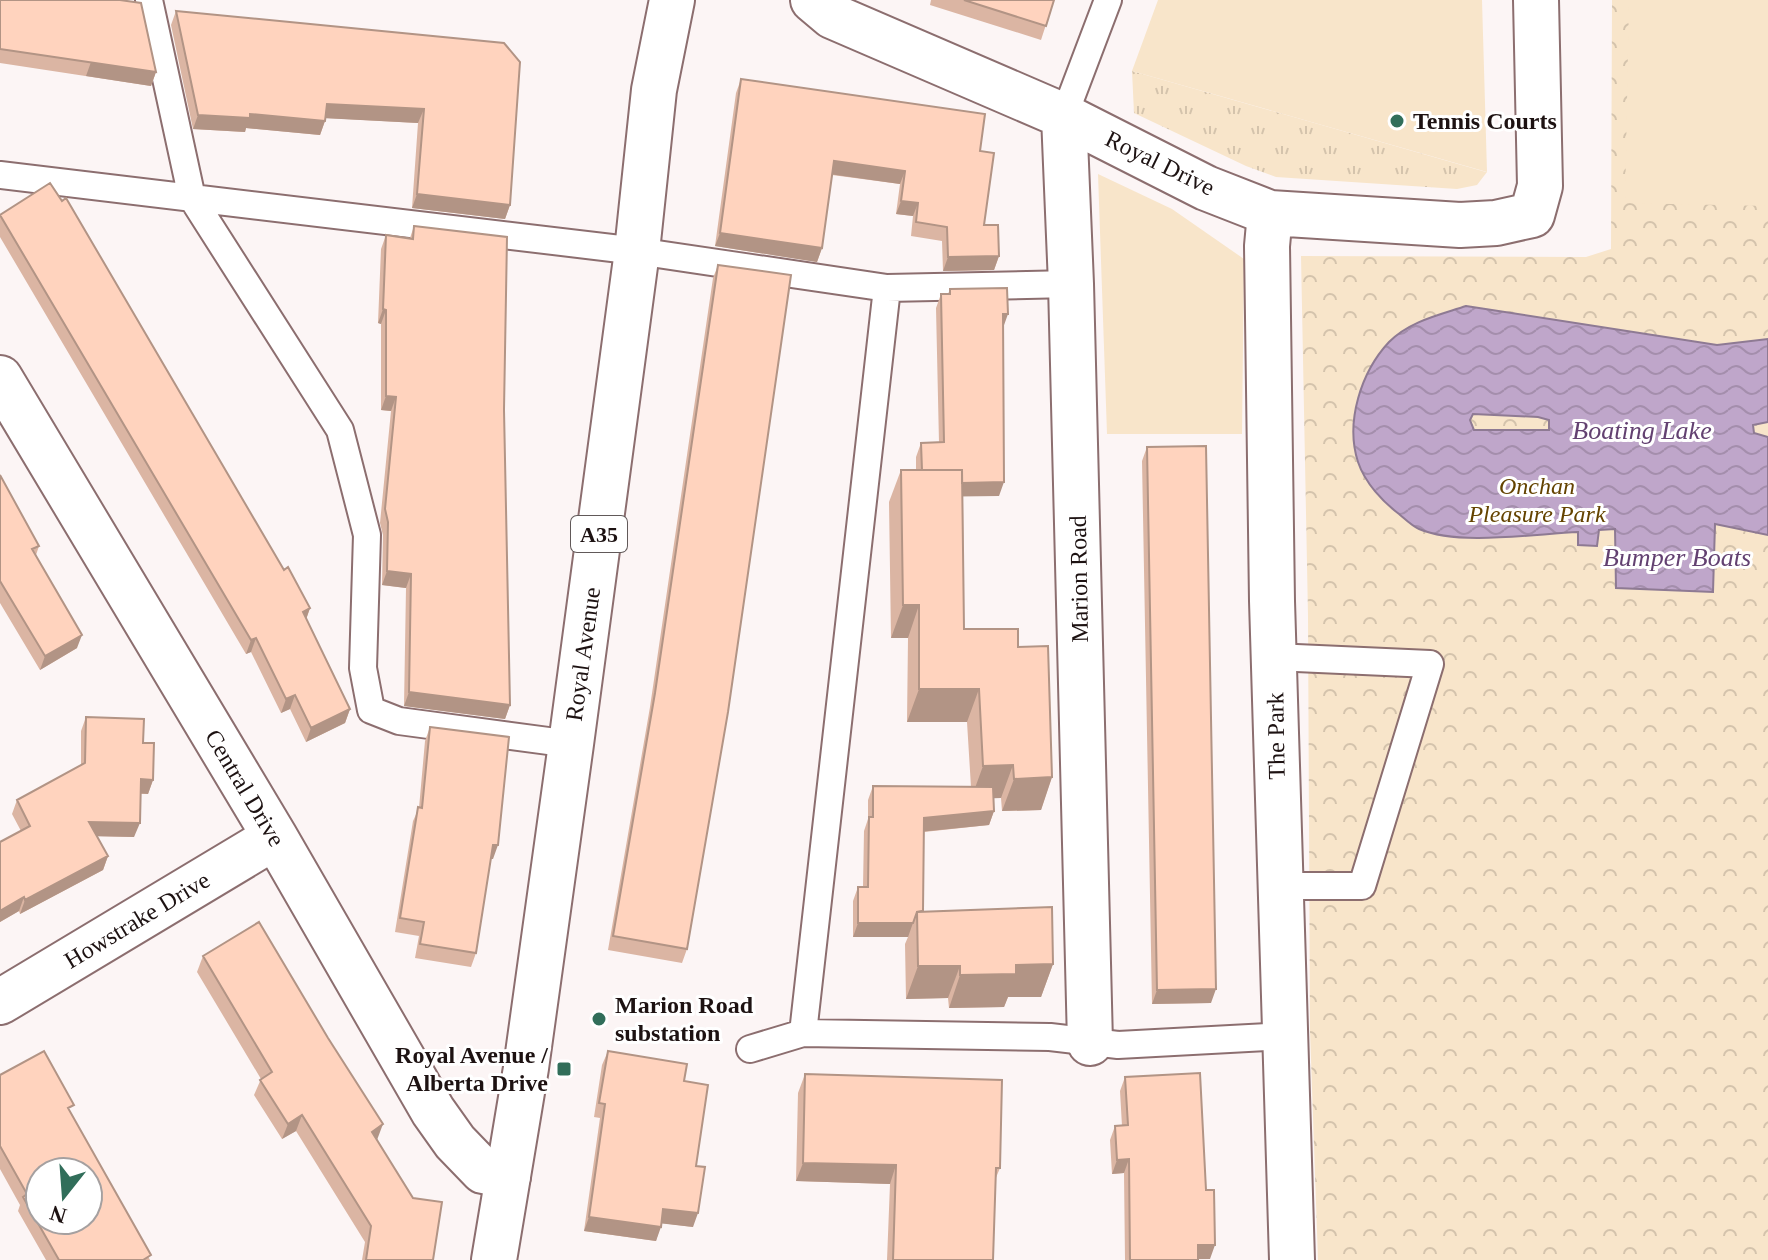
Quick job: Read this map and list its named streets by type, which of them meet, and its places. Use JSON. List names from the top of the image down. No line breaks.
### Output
{"streets":{"street":["Royal Drive","A35","Marion Road","Royal Avenue","The Park","Central Drive","Howstrake Drive"]},"crossings":[["Royal Drive","Marion Road"],["Royal Drive","The Park"],["Royal Avenue","Central Drive"],["Central Drive","Howstrake Drive"]],"water":["Boating Lake","Bumper Boats"],"parks":["Onchan Pleasure Park"],"places":{"other":["Tennis Courts","Marion Road substation"],"transit":["Royal Avenue / Alberta Drive"]},"north":"bottom"}
